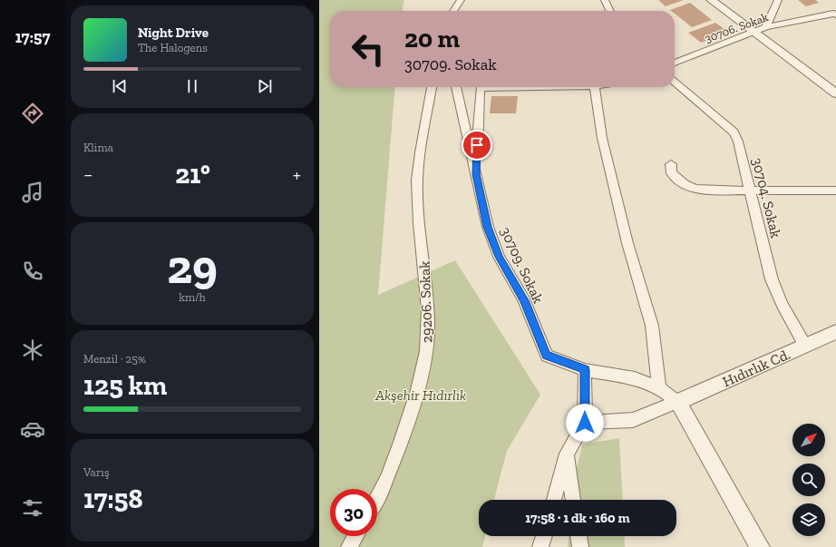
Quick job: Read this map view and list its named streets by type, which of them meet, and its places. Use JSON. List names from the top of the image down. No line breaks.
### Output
{"streets":{"street":["30706. Sokak","30704. Sokak","30709. Sokak","29206. Sokak","Hıdırlık Cd."]},"crossings":[["30704. Sokak","Hıdırlık Cd."],["30709. Sokak","Hıdırlık Cd."]],"parks":["Akşehir Hıdırlık"],"north":"top right","page":{"tabs":"17:57","turn":["20 m","30709. Sokak"],"song":["Night Drive","The Halogens"],"tile":["Klima",["29","km/h"],["Menzil · 25%","125 km"],["Varış","17:58"]],"heat":["−","21°","+"],"limit":"30","trip":"17:58 · 1 dk · 160 m"}}
